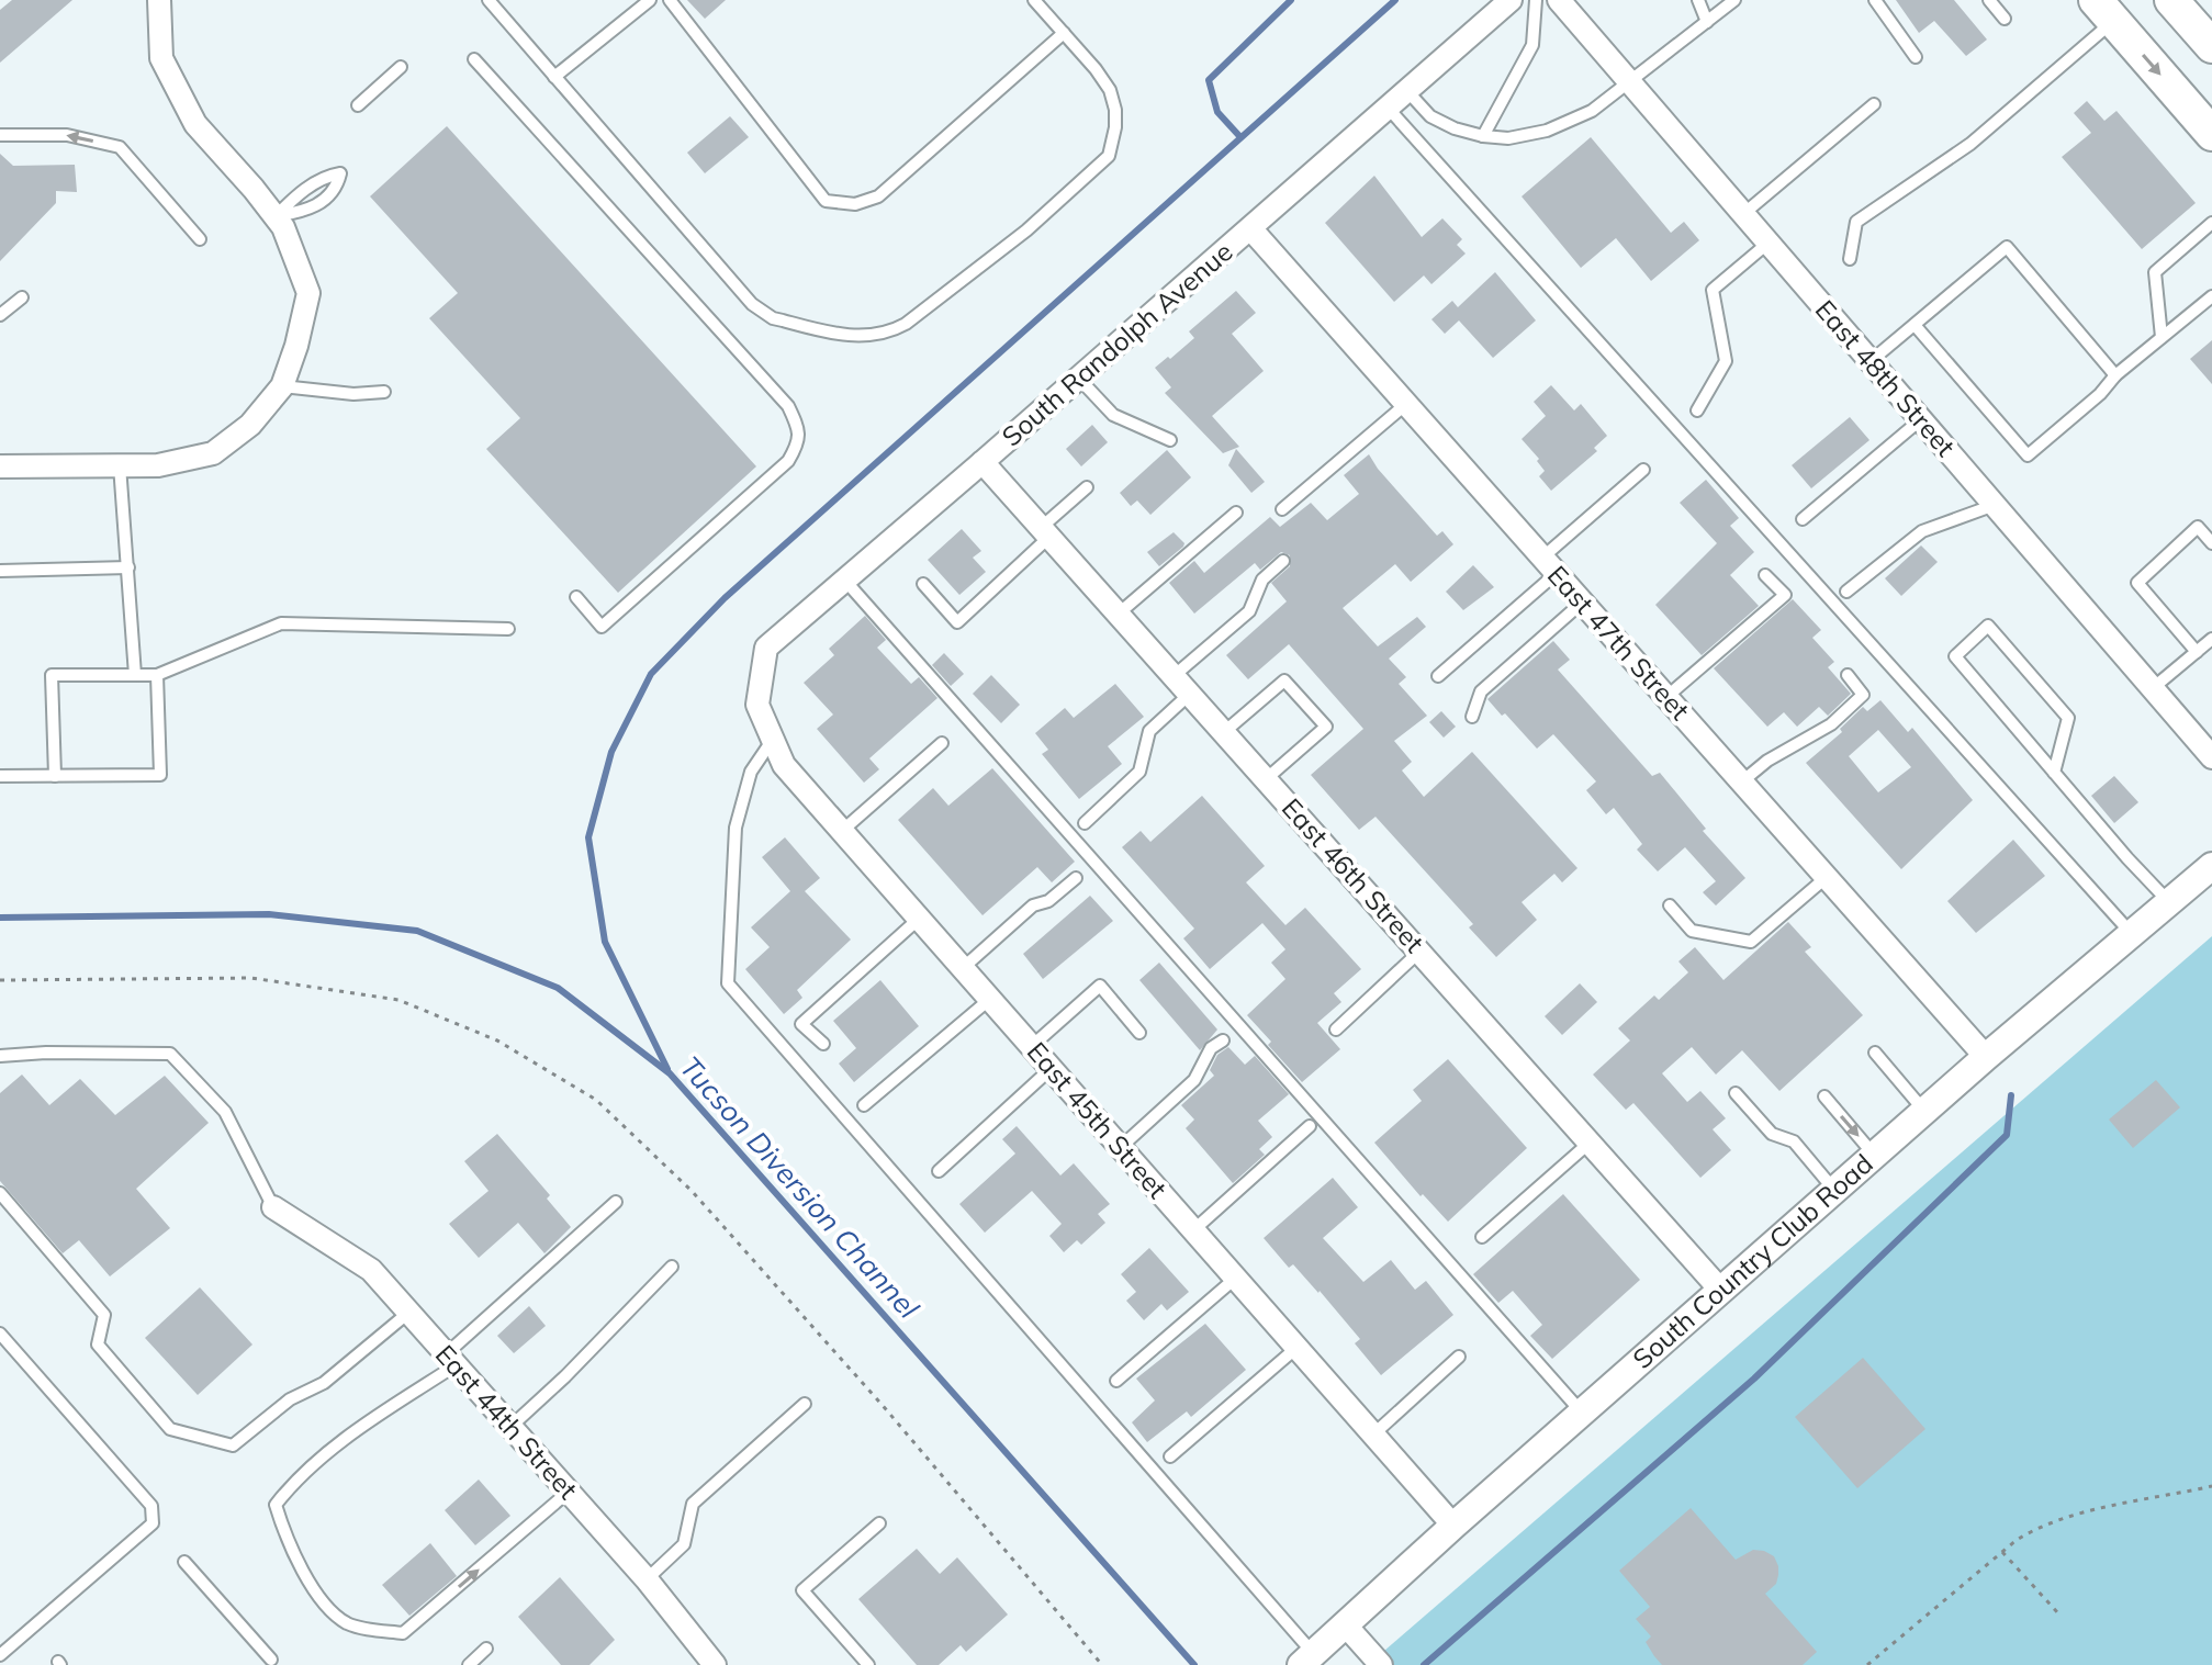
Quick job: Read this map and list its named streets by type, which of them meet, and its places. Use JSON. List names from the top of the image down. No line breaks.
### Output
{"streets":{"street":["South Randolph Avenue","East 48th Street","East 47th Street","East 46th Street","East 45th Street","South Country Club Road","East 44th Street"]},"crossings":[["South Randolph Avenue","East 47th Street"],["South Randolph Avenue","East 46th Street"],["South Randolph Avenue","East 45th Street"],["East 47th Street","South Country Club Road"],["East 46th Street","South Country Club Road"],["East 45th Street","South Country Club Road"]],"water":["Tucson Diversion Channel"]}
